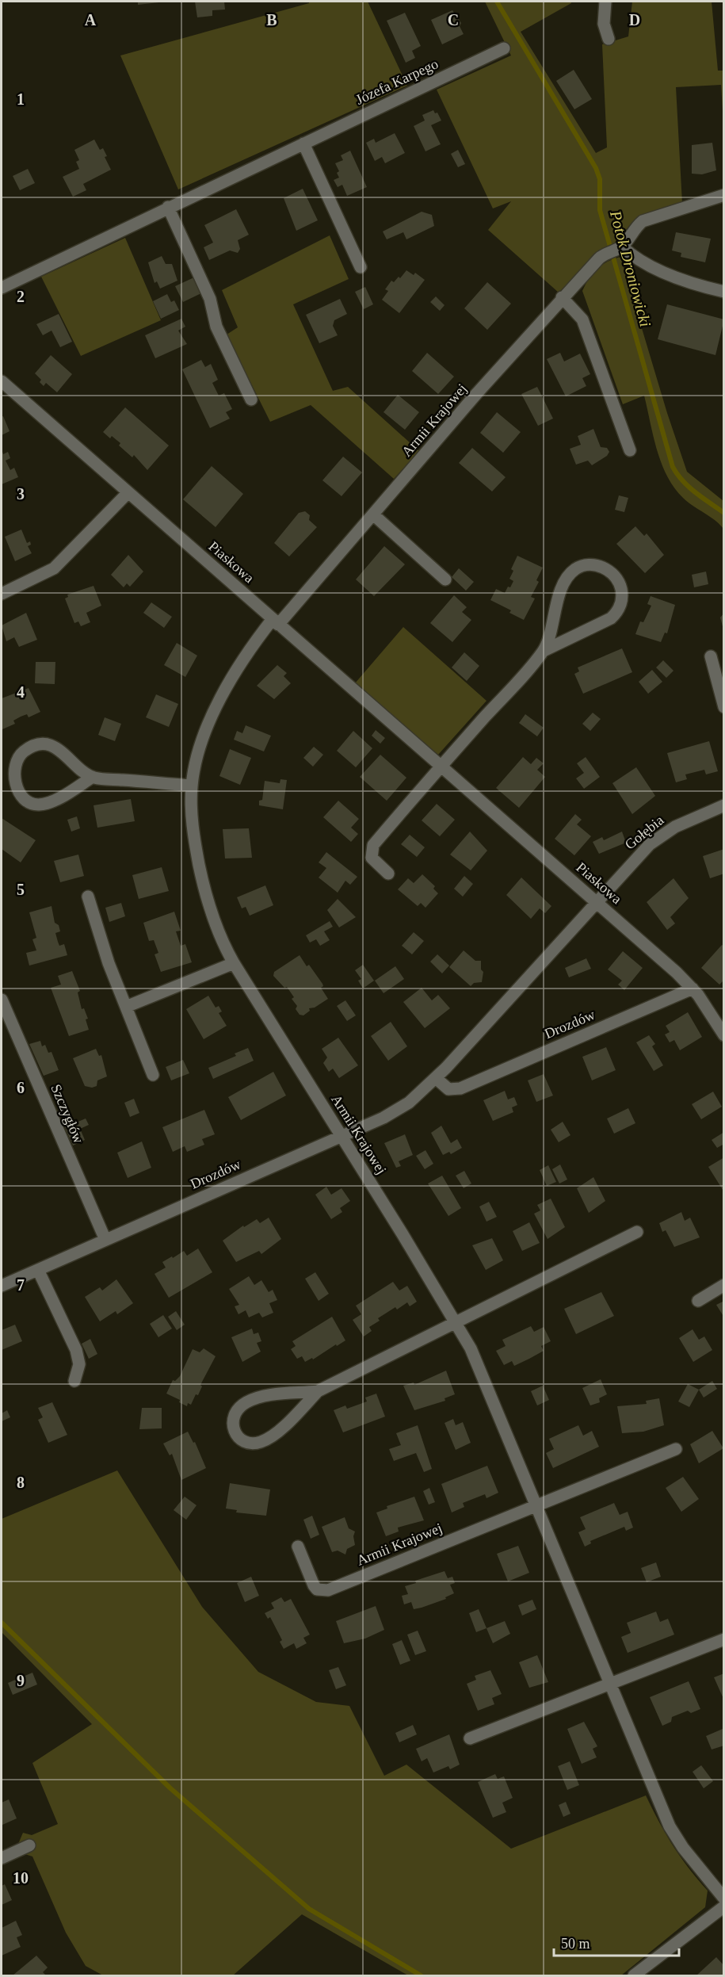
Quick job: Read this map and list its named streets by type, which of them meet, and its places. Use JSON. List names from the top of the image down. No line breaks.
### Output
{"streets":{"street":["Józefa Karpego","Armii Krajowej","Piaskowa","Gołębia","Drozdów","Szczygłów"]},"crossings":[["Armii Krajowej","Piaskowa"],["Armii Krajowej","Drozdów"],["Piaskowa","Gołębia"],["Piaskowa","Drozdów"],["Gołębia","Drozdów"],["Drozdów","Szczygłów"]],"water":["Potok Droniowicki"],"scale_bar":"50 m","grid":{"columns":["A","B","C","D"],"rows":["1","2","3","4","5","6","7","8","9","10"]}}
